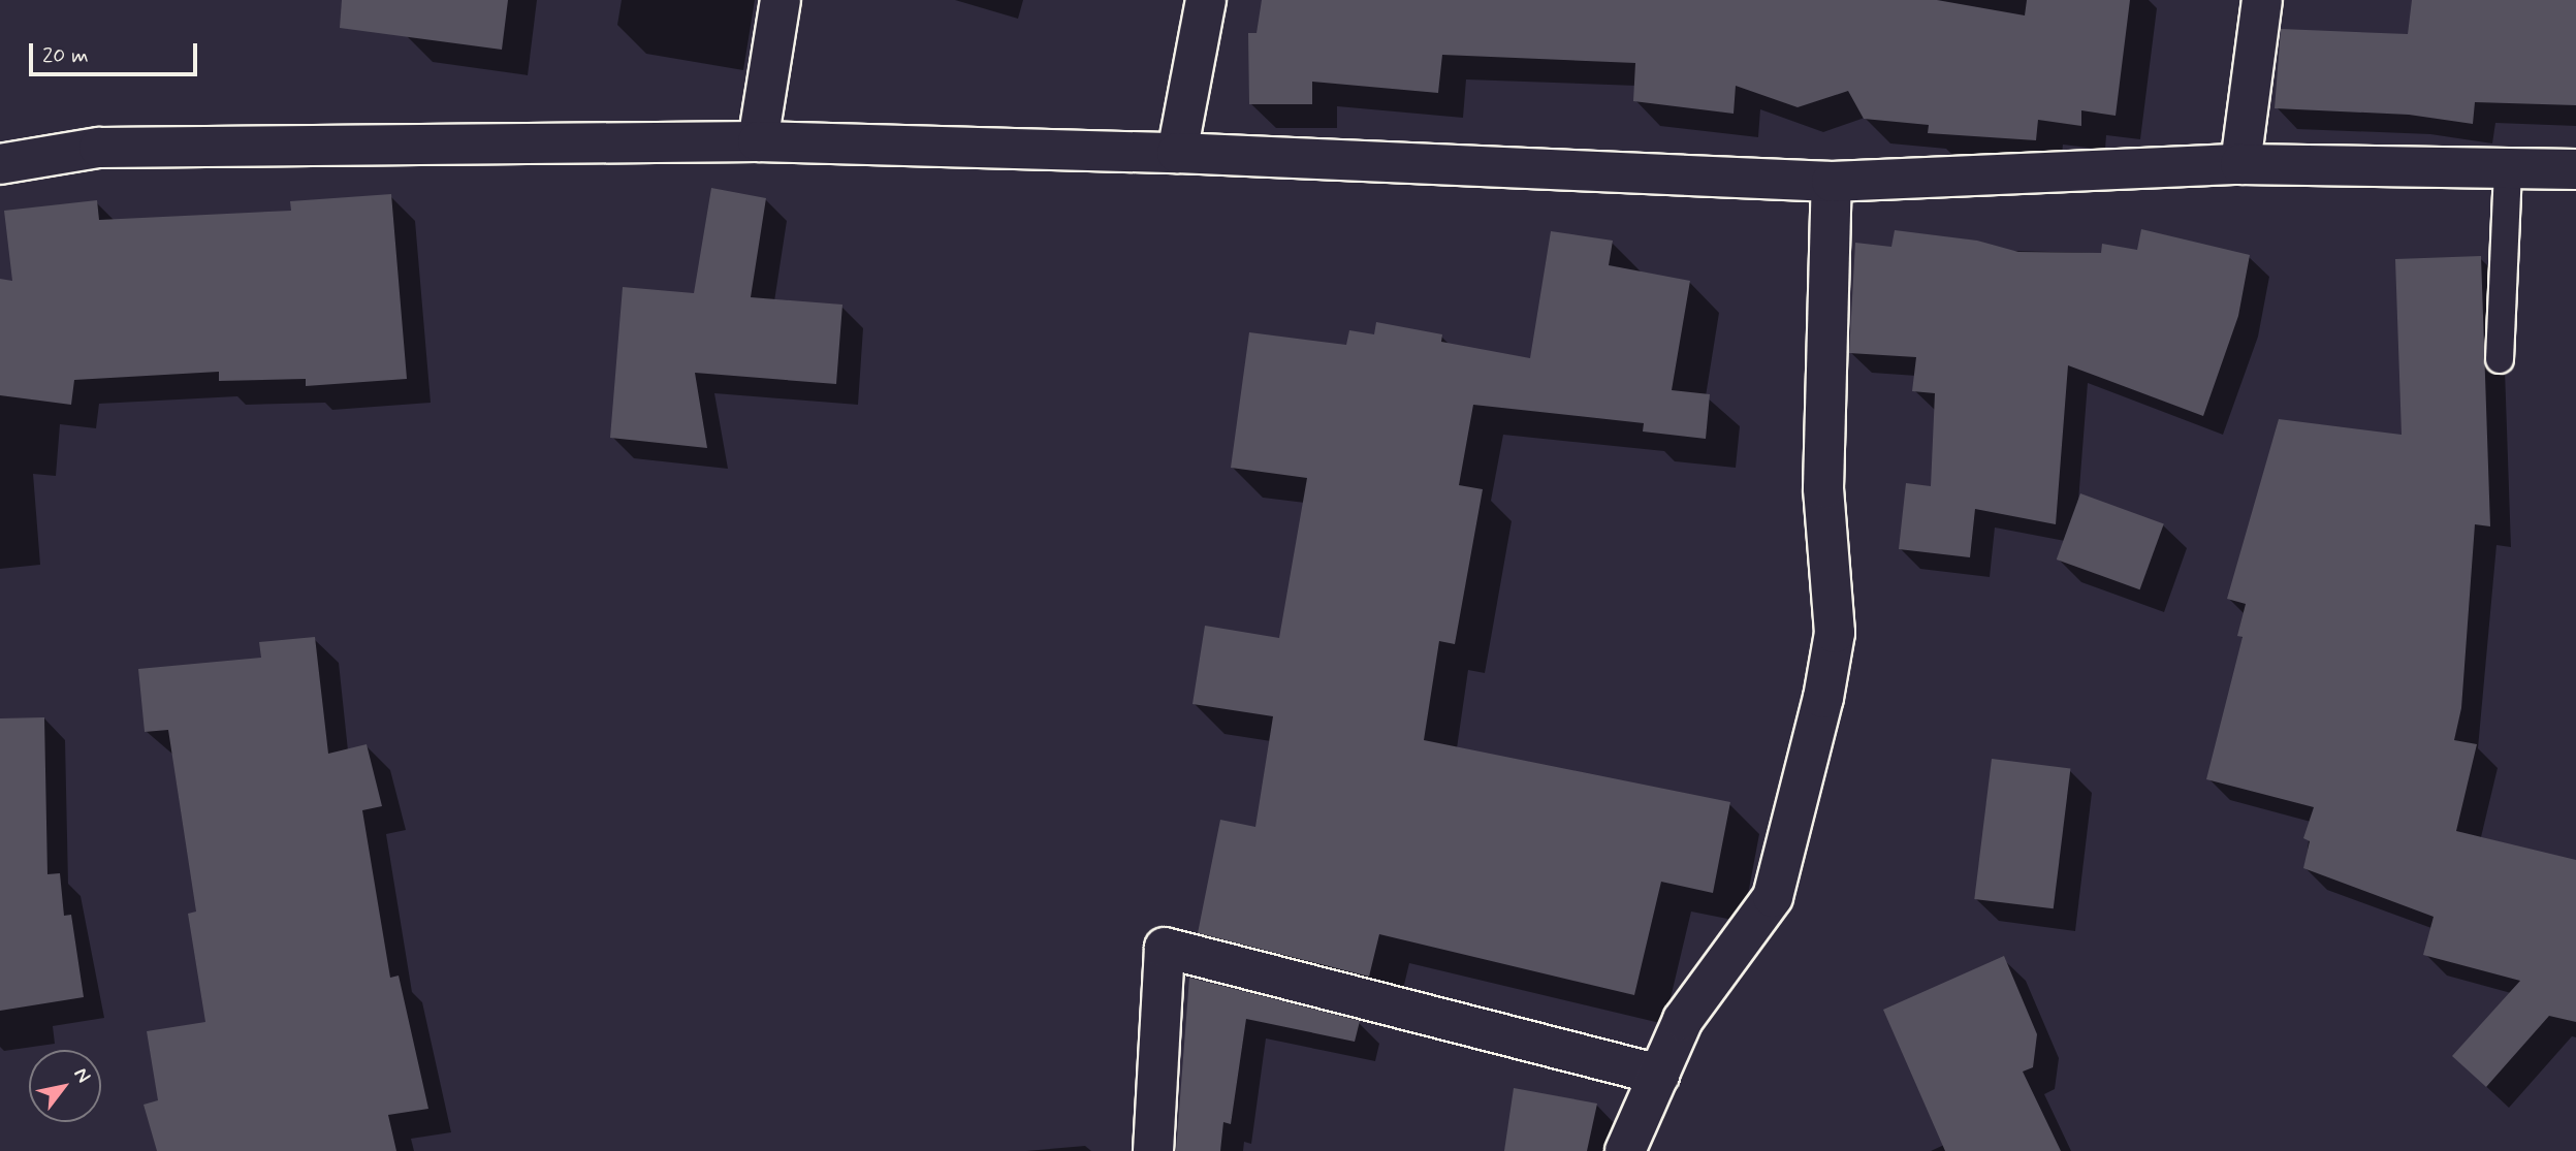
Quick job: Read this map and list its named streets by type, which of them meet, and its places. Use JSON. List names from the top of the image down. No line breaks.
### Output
{"scale_bar":"20 m","north":"top right"}
